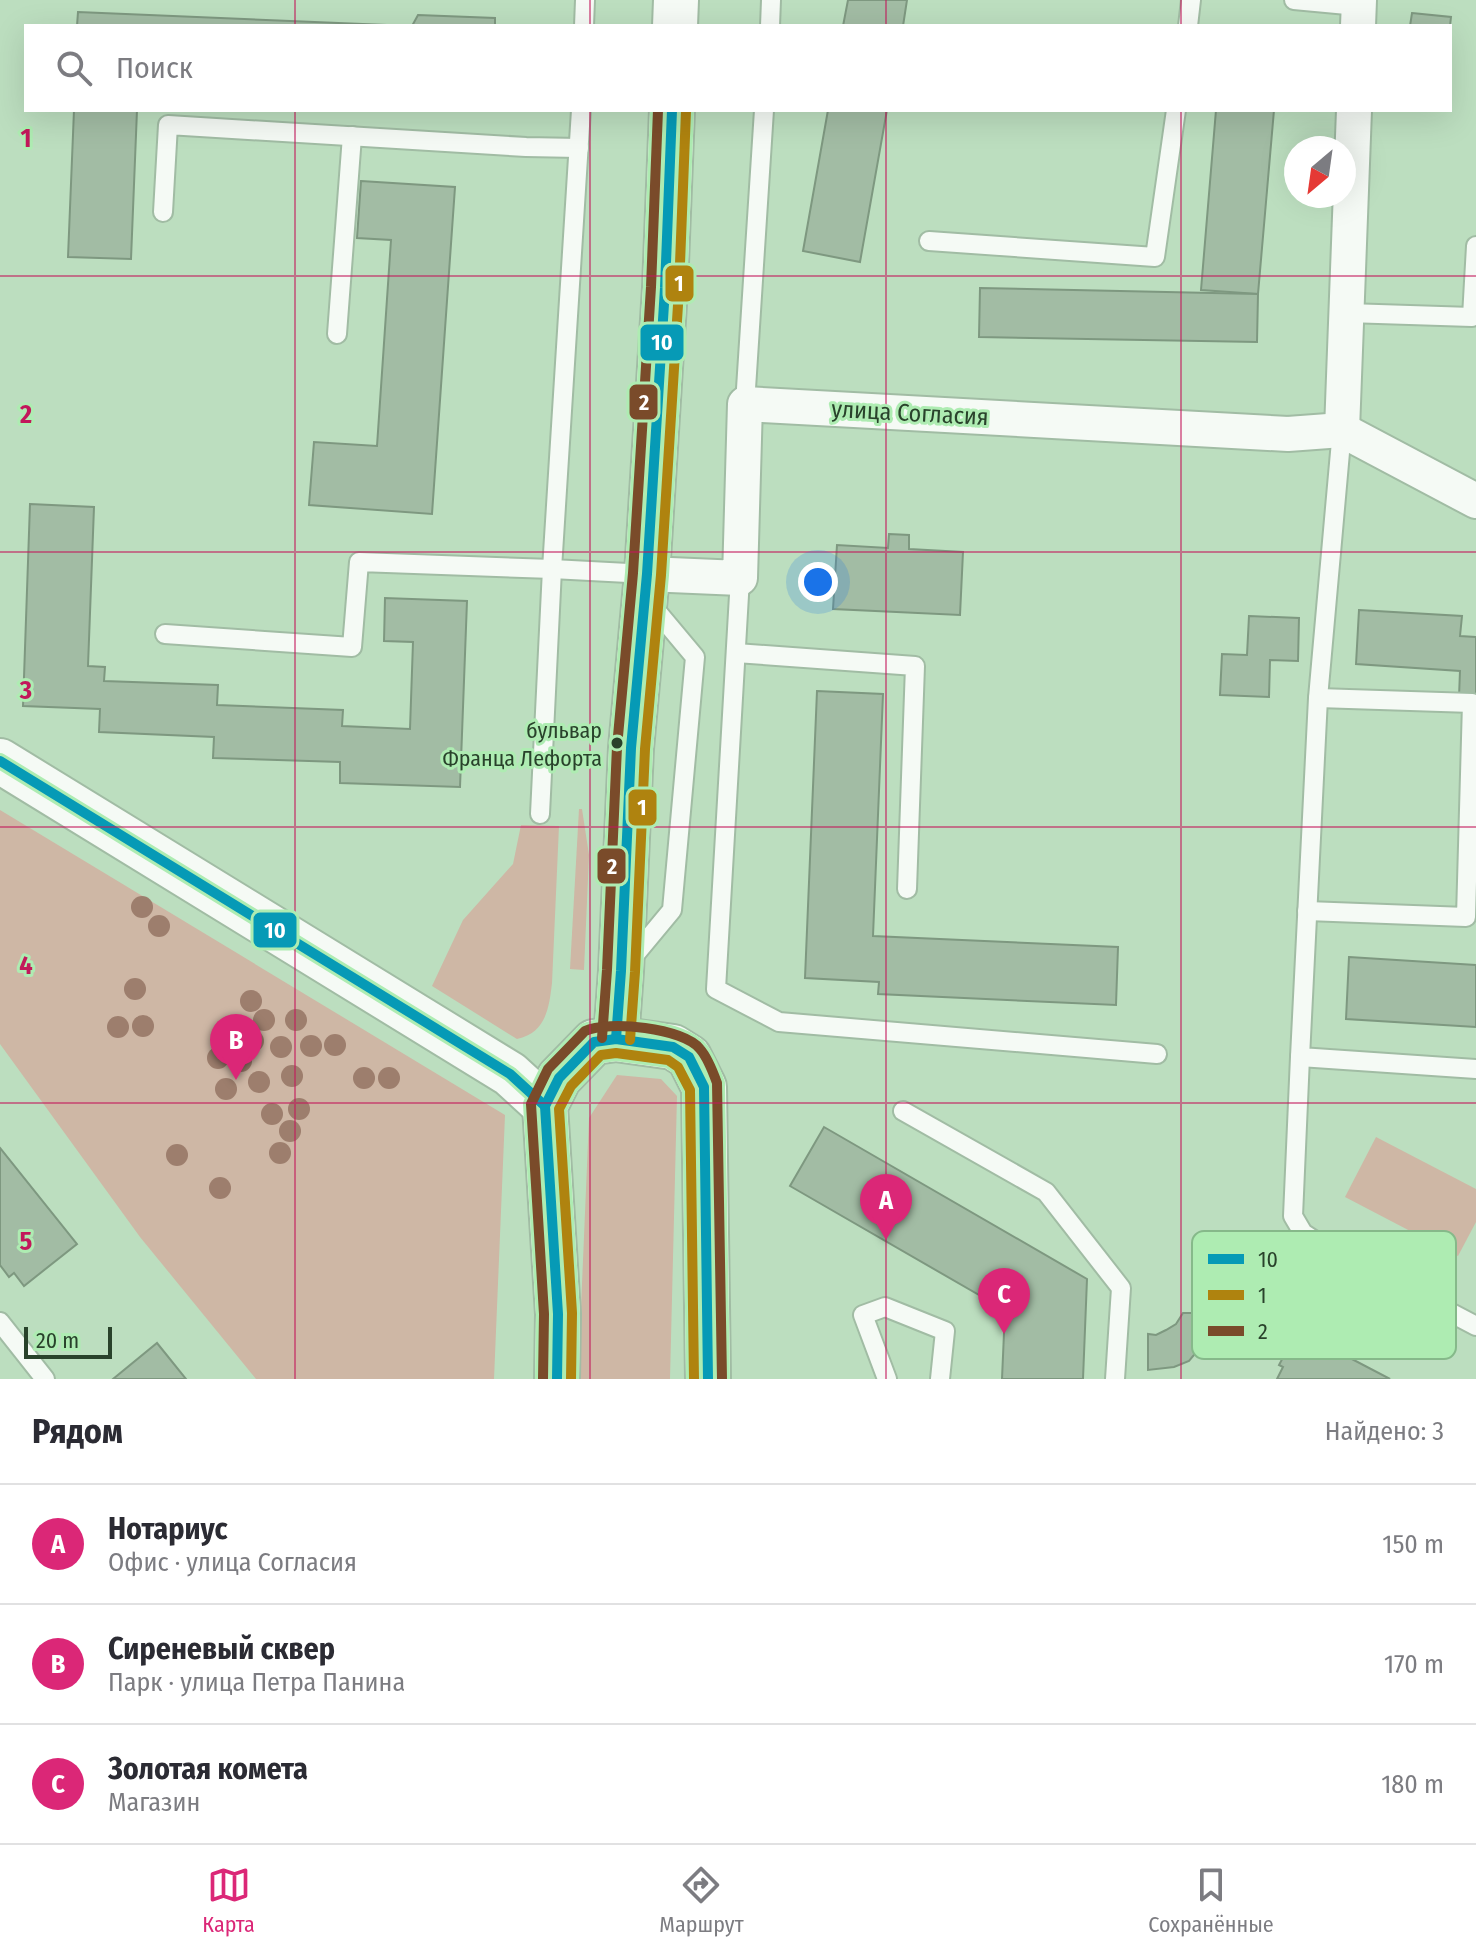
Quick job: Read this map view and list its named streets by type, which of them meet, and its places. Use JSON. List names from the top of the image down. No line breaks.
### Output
{"streets":{"street":["улица Согласия"]},"places":["бульвар Франца Лефорта"],"lines":["transit line 10","transit line 1","transit line 2"],"legend":["10","1","2"],"scale_bar":"20 m","north":"bottom left","page":{"search":"Поиск","pins":["B","A","C"],"scale":"20 m","heading":["Рядом","Найдено: 3"],"list":[{"mark":"A","name":"Нотариус","note":"Офис · улица Согласия","value":"150 m"},{"mark":"B","name":"Сиреневый сквер","note":"Парк · улица Петра Панина","value":"170 m"},{"mark":"C","name":"Золотая комета","note":"Магазин","value":"180 m"}],"nav":["Карта","Маршрут","Сохранённые"]},"grid":{"rows":["1","2","3","4","5"]}}
